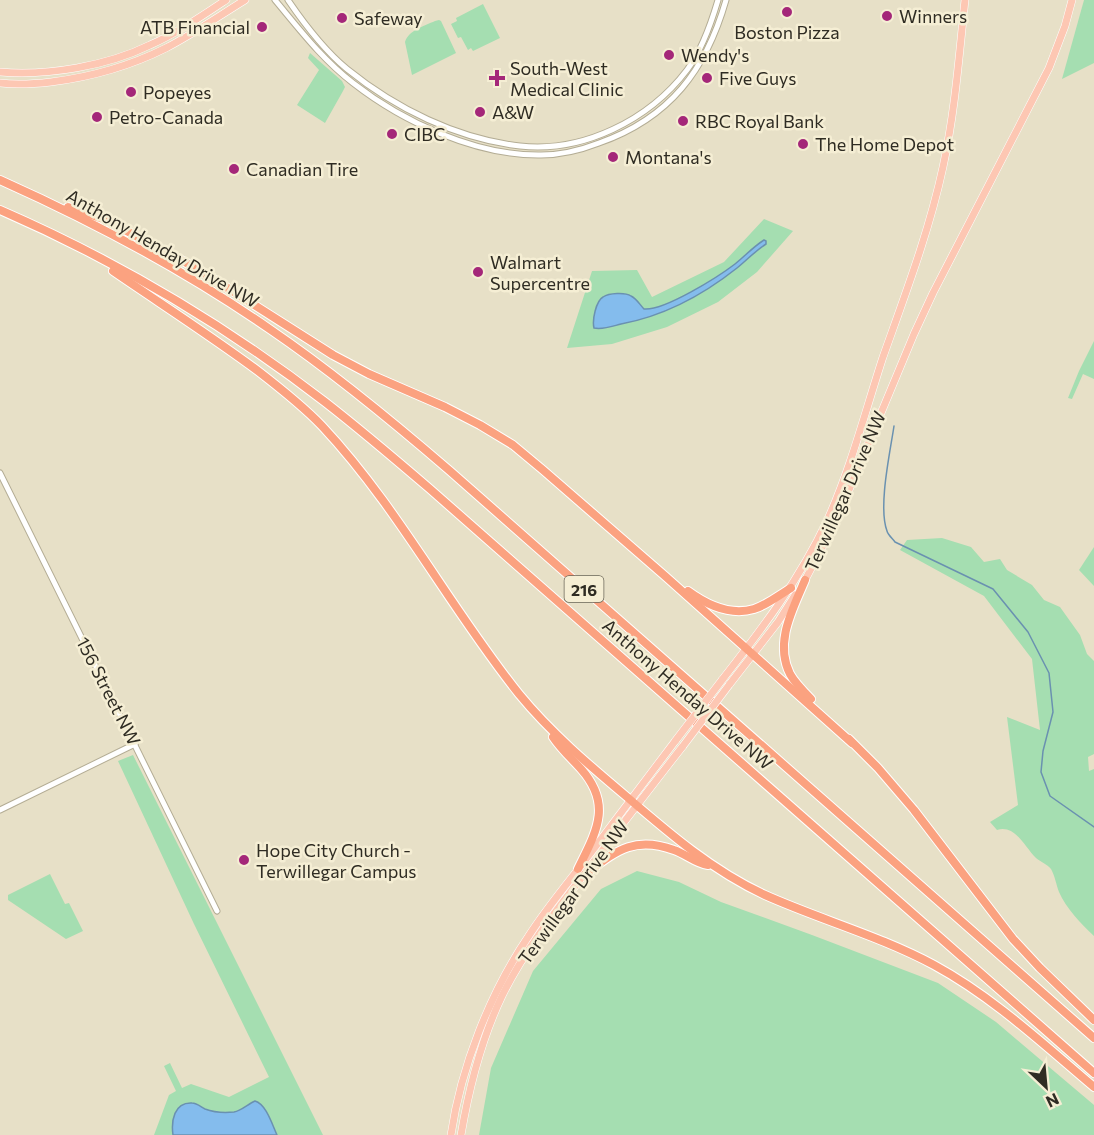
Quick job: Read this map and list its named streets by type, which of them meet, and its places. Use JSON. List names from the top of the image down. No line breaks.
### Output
{"streets":{"highway":["Anthony Henday Drive NW","216"],"main road":["Terwillegar Drive NW"],"street":["156 Street NW"]},"places":{"other":["Boston Pizza","Winners","Safeway","ATB Financial","Wendy's","Five Guys","Popeyes","A&W","Petro-Canada","RBC Royal Bank","CIBC","The Home Depot","Montana's","Canadian Tire","Walmart Supercentre","Hope City Church - Terwillegar Campus"],"health":["South-West Medical Clinic"]},"north":"bottom right"}
